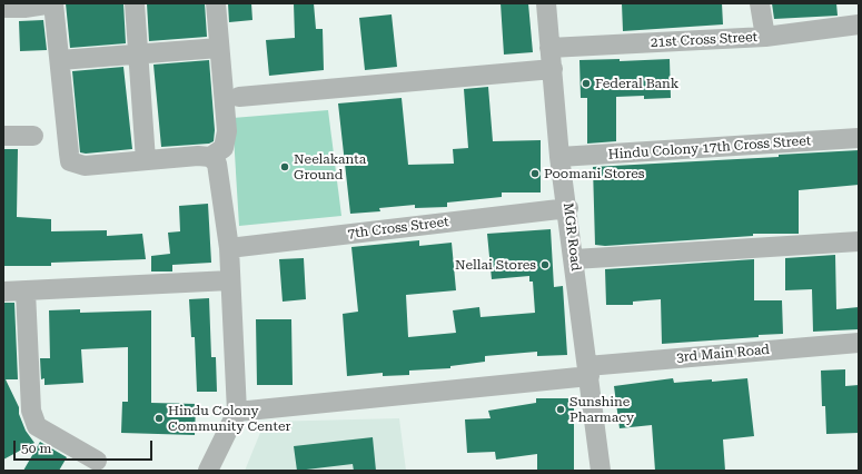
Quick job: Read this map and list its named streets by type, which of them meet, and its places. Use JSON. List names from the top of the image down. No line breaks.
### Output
{"streets":{"street":["21st Cross Street","Hindu Colony 17th Cross Street","7th Cross Street","MGR Road","3rd Main Road"]},"crossings":[["21st Cross Street","MGR Road"],["Hindu Colony 17th Cross Street","MGR Road"],["7th Cross Street","MGR Road"],["MGR Road","3rd Main Road"]],"places":["Federal Bank","Neelakanta Ground","Poomani Stores","Nellai Stores","Sunshine Pharmacy","Hindu Colony Community Center"],"scale_bar":"50 m"}
